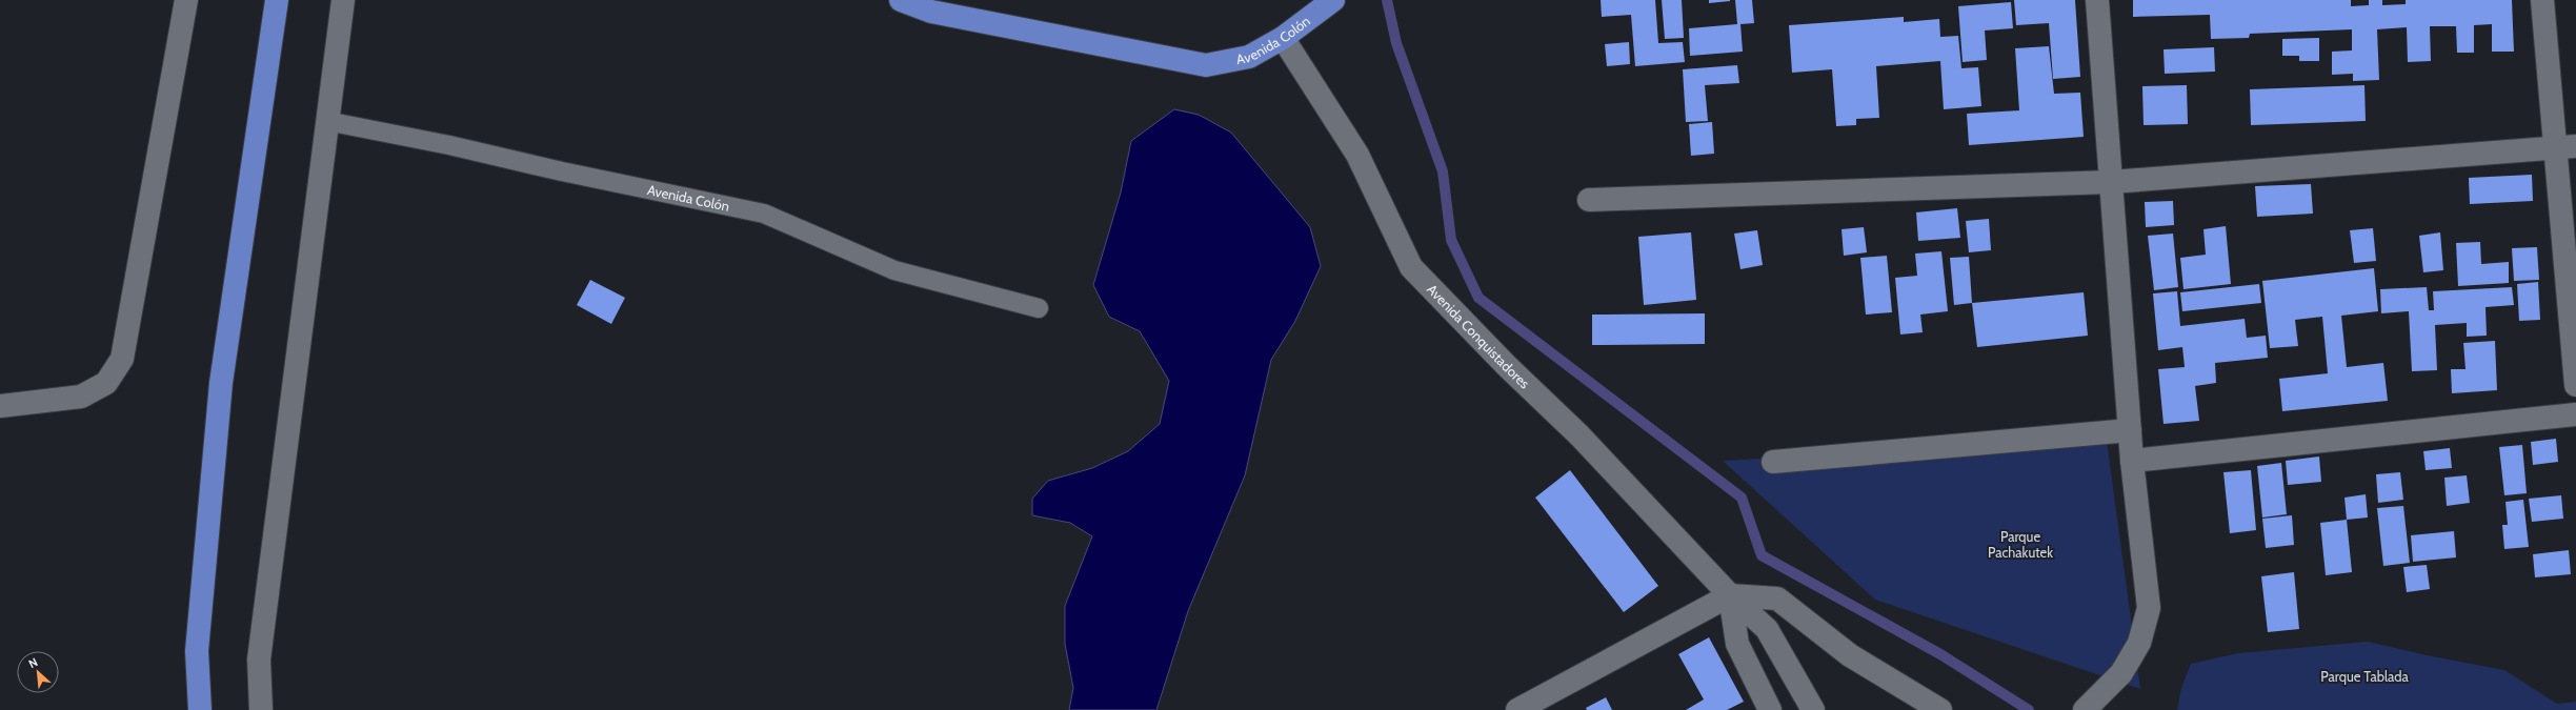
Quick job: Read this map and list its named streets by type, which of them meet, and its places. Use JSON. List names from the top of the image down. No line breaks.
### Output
{"streets":{"main road":["Avenida Colón"],"street":["Avenida Conquistadores"]},"crossings":[["Avenida Colón","Avenida Conquistadores"]],"parks":["Parque Pachakutek","Parque Tablada"],"north":"top left"}
